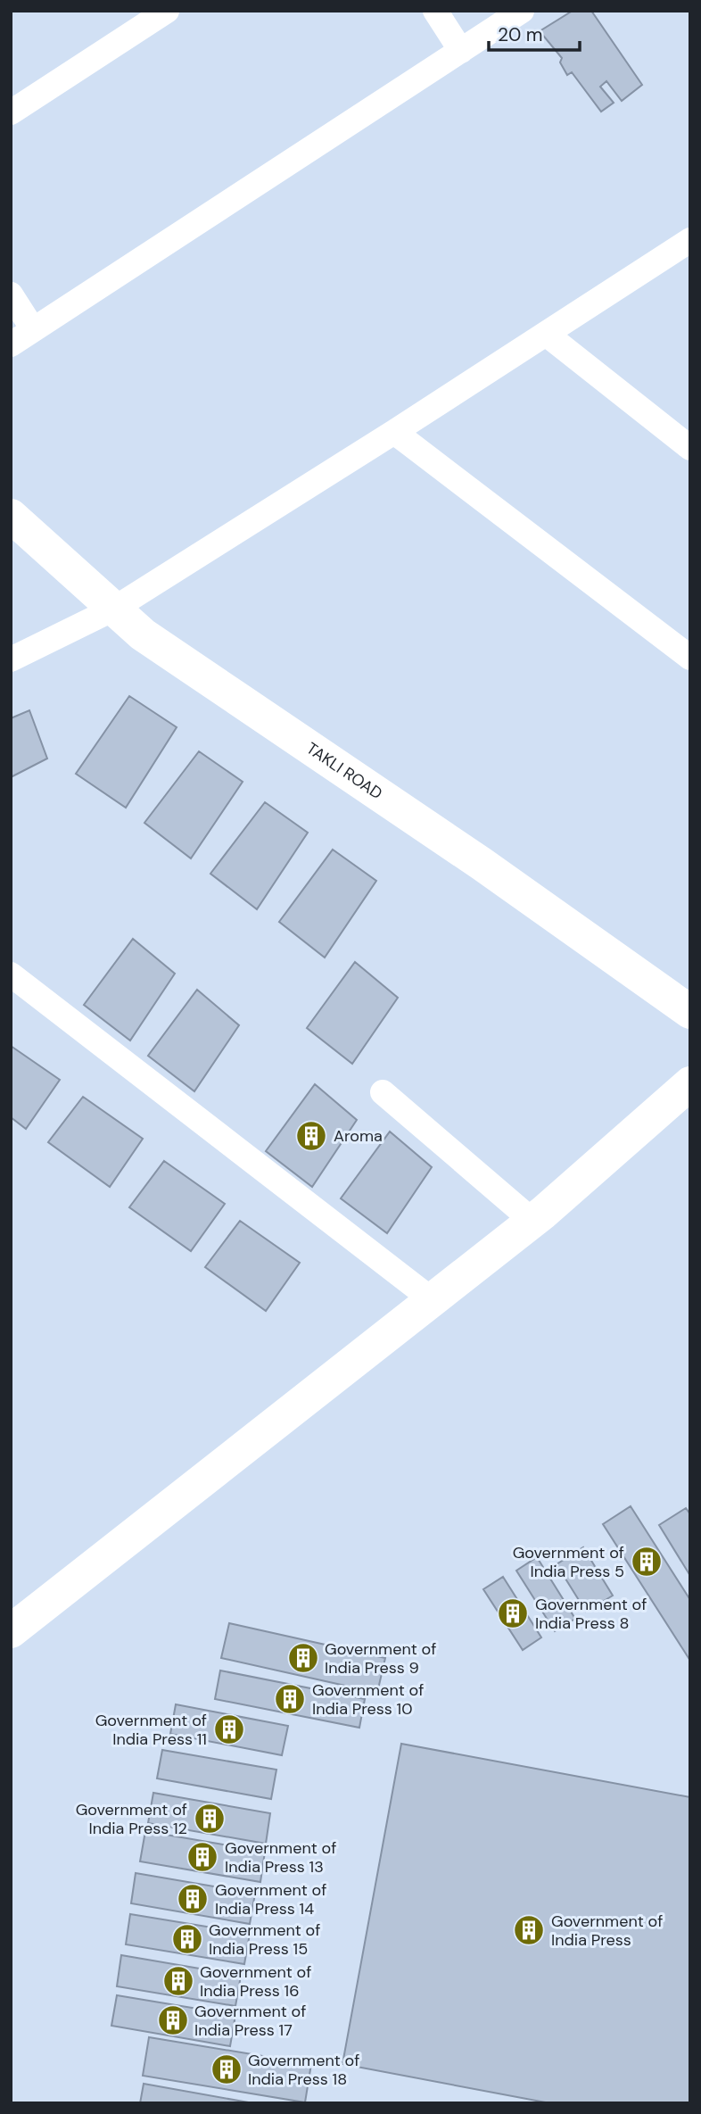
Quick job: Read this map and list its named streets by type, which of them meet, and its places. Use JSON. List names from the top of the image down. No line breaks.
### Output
{"streets":{"main road":["TAKLI ROAD"]},"places":{"building":["Aroma","Government of India Press 5","Government of India Press 8","Government of India Press 9","Government of India Press 10","Government of India Press 11","Government of India Press 12","Government of India Press 13","Government of India Press 14","Government of India Press","Government of India Press 15","Government of India Press 16","Government of India Press 17","Government of India Press 18"]},"scale_bar":"20 m"}
